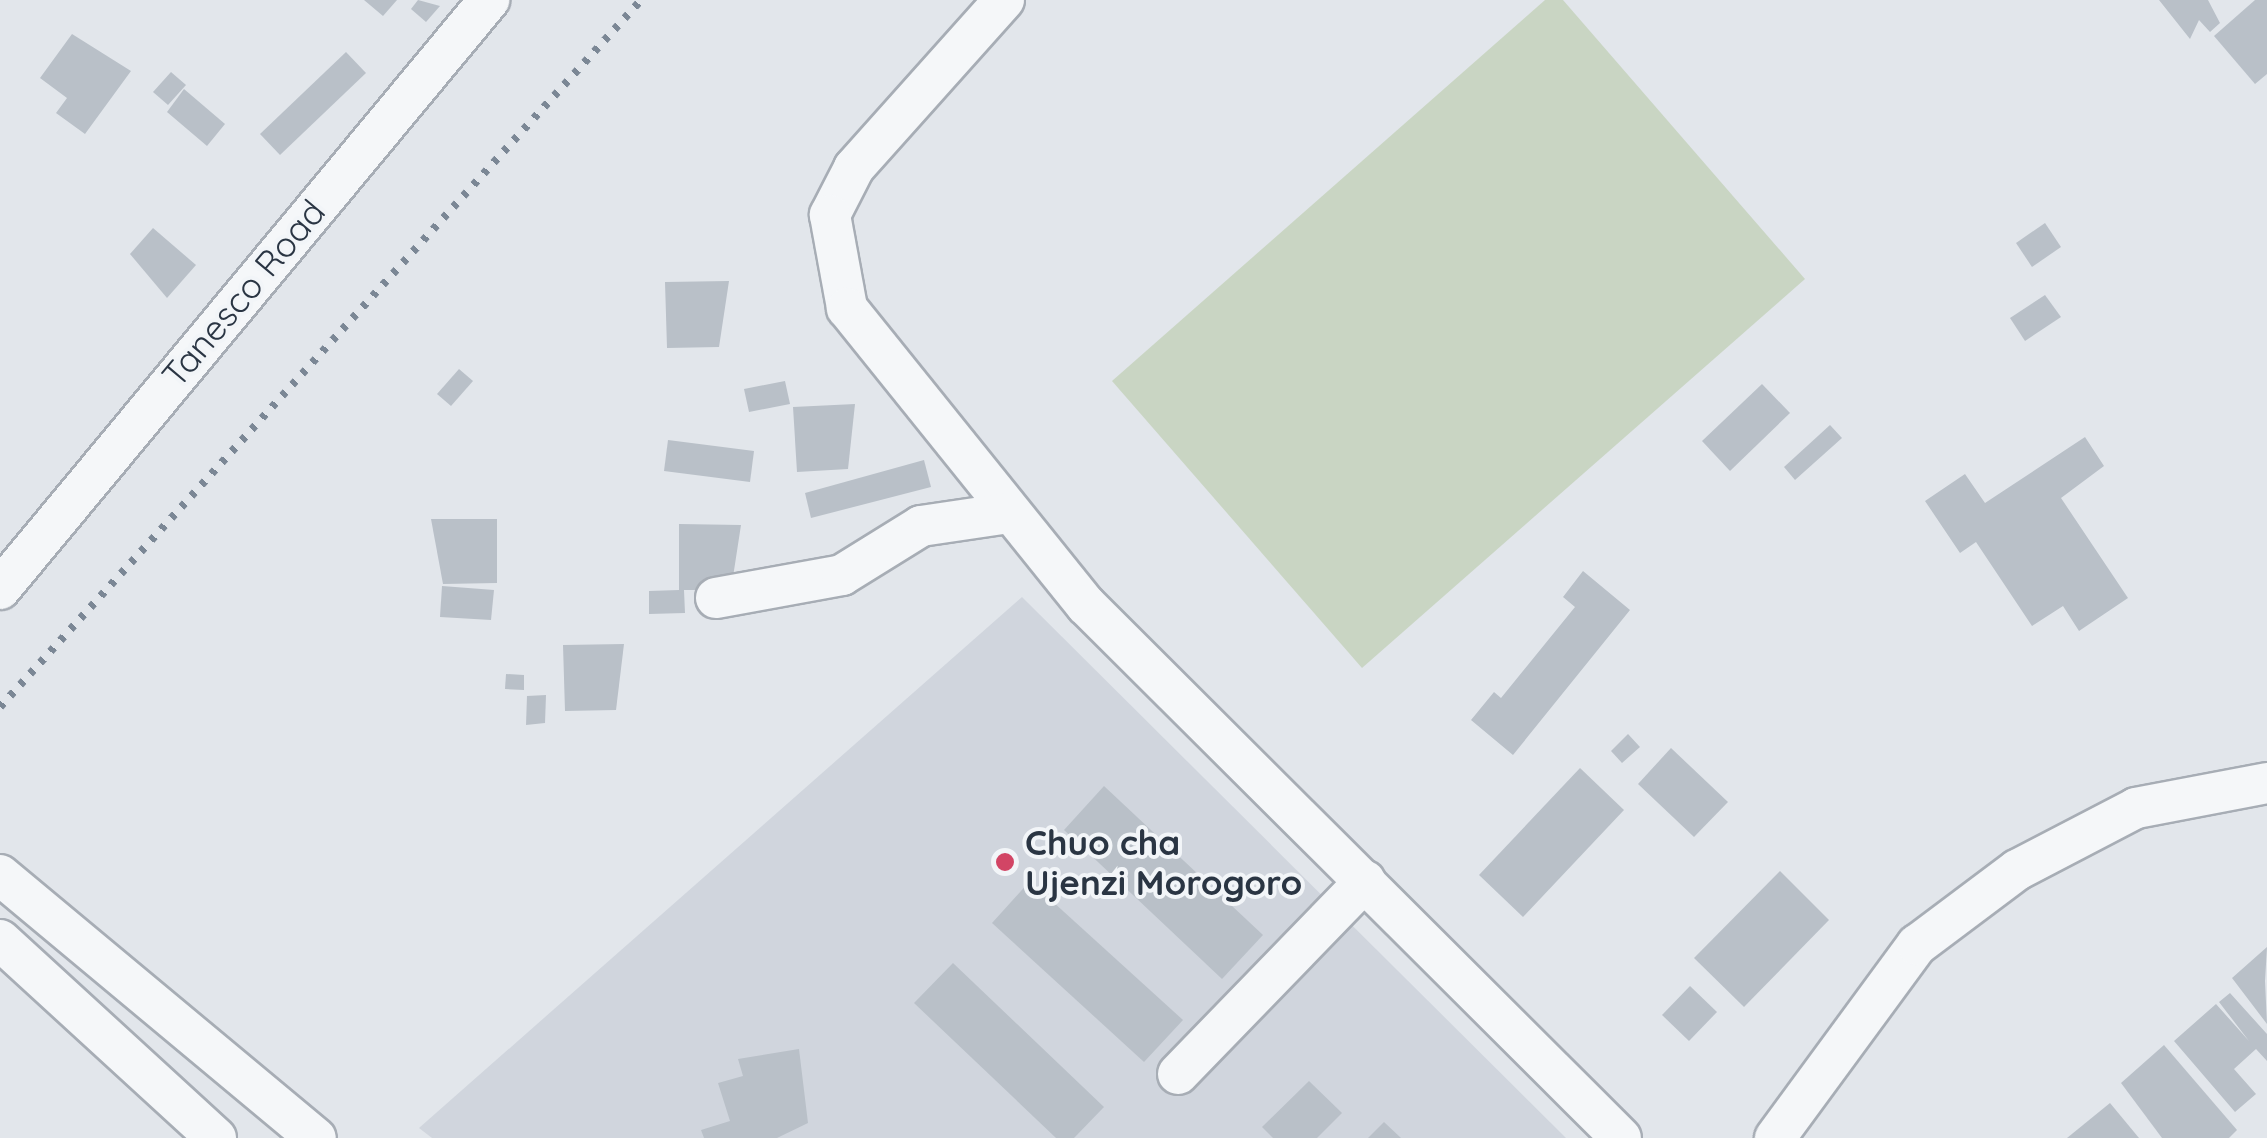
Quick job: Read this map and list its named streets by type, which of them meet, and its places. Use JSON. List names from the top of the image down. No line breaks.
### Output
{"streets":{"street":["Tanesco Road"]},"places":["Chuo cha Ujenzi Morogoro"]}
